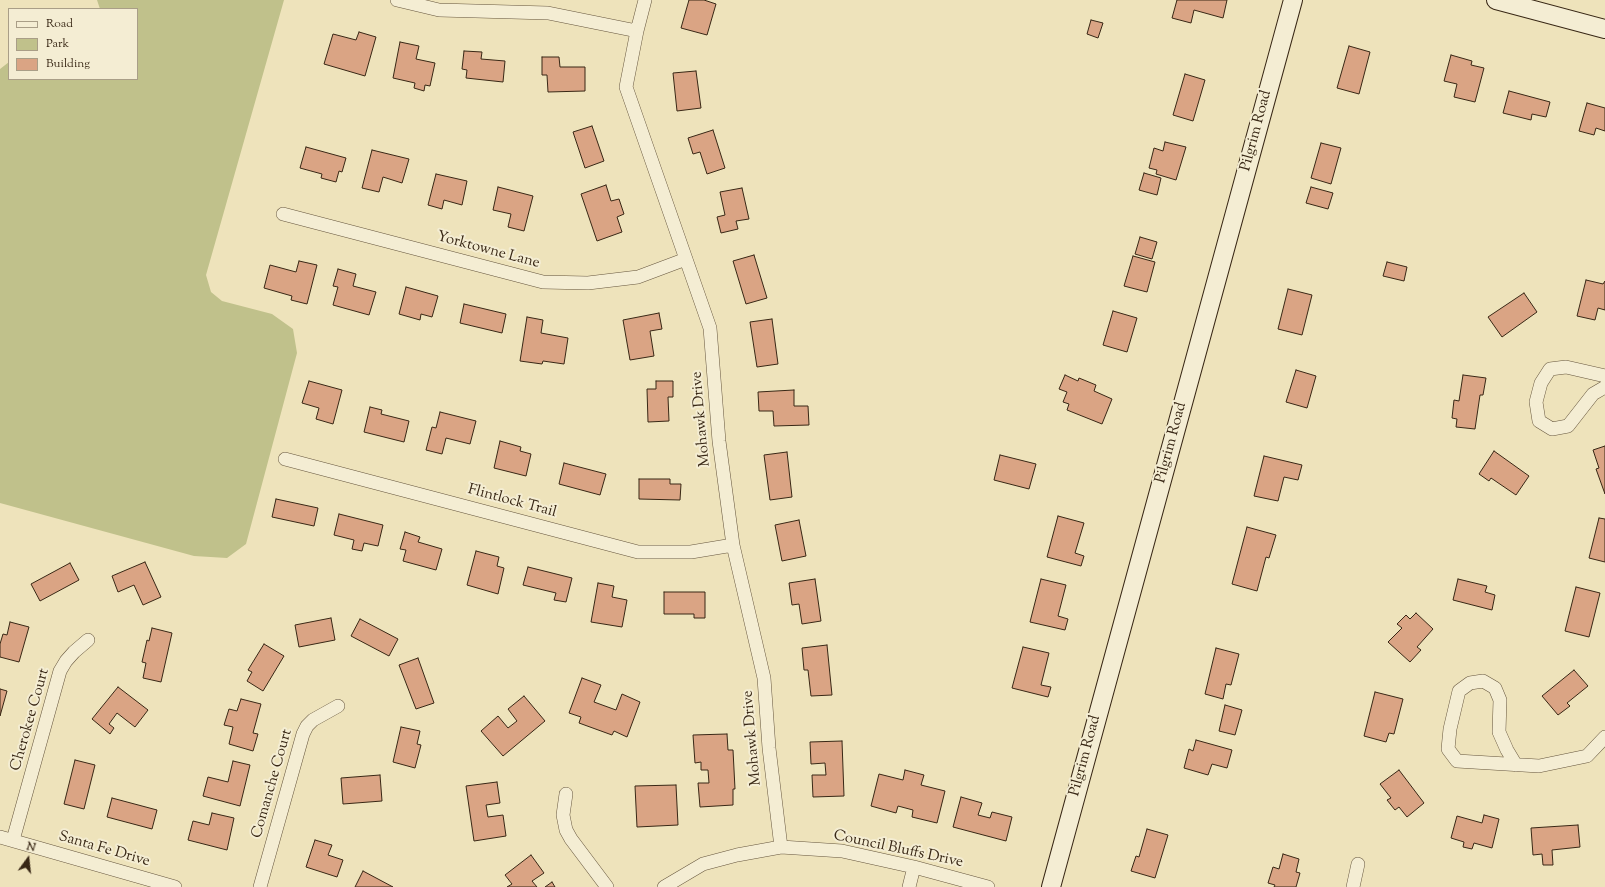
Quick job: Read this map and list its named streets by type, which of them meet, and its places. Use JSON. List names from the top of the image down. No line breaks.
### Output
{"streets":{"street":["Pilgrim Road","Yorktowne Lane","Mohawk Drive","Flintlock Trail","Cherokee Court","Comanche Court","Santa Fe Drive","Council Bluffs Drive"]},"crossings":[["Yorktowne Lane","Mohawk Drive"],["Mohawk Drive","Flintlock Trail"],["Mohawk Drive","Council Bluffs Drive"],["Cherokee Court","Santa Fe Drive"]],"legend":["Road","Park","Building"],"north":"top"}
